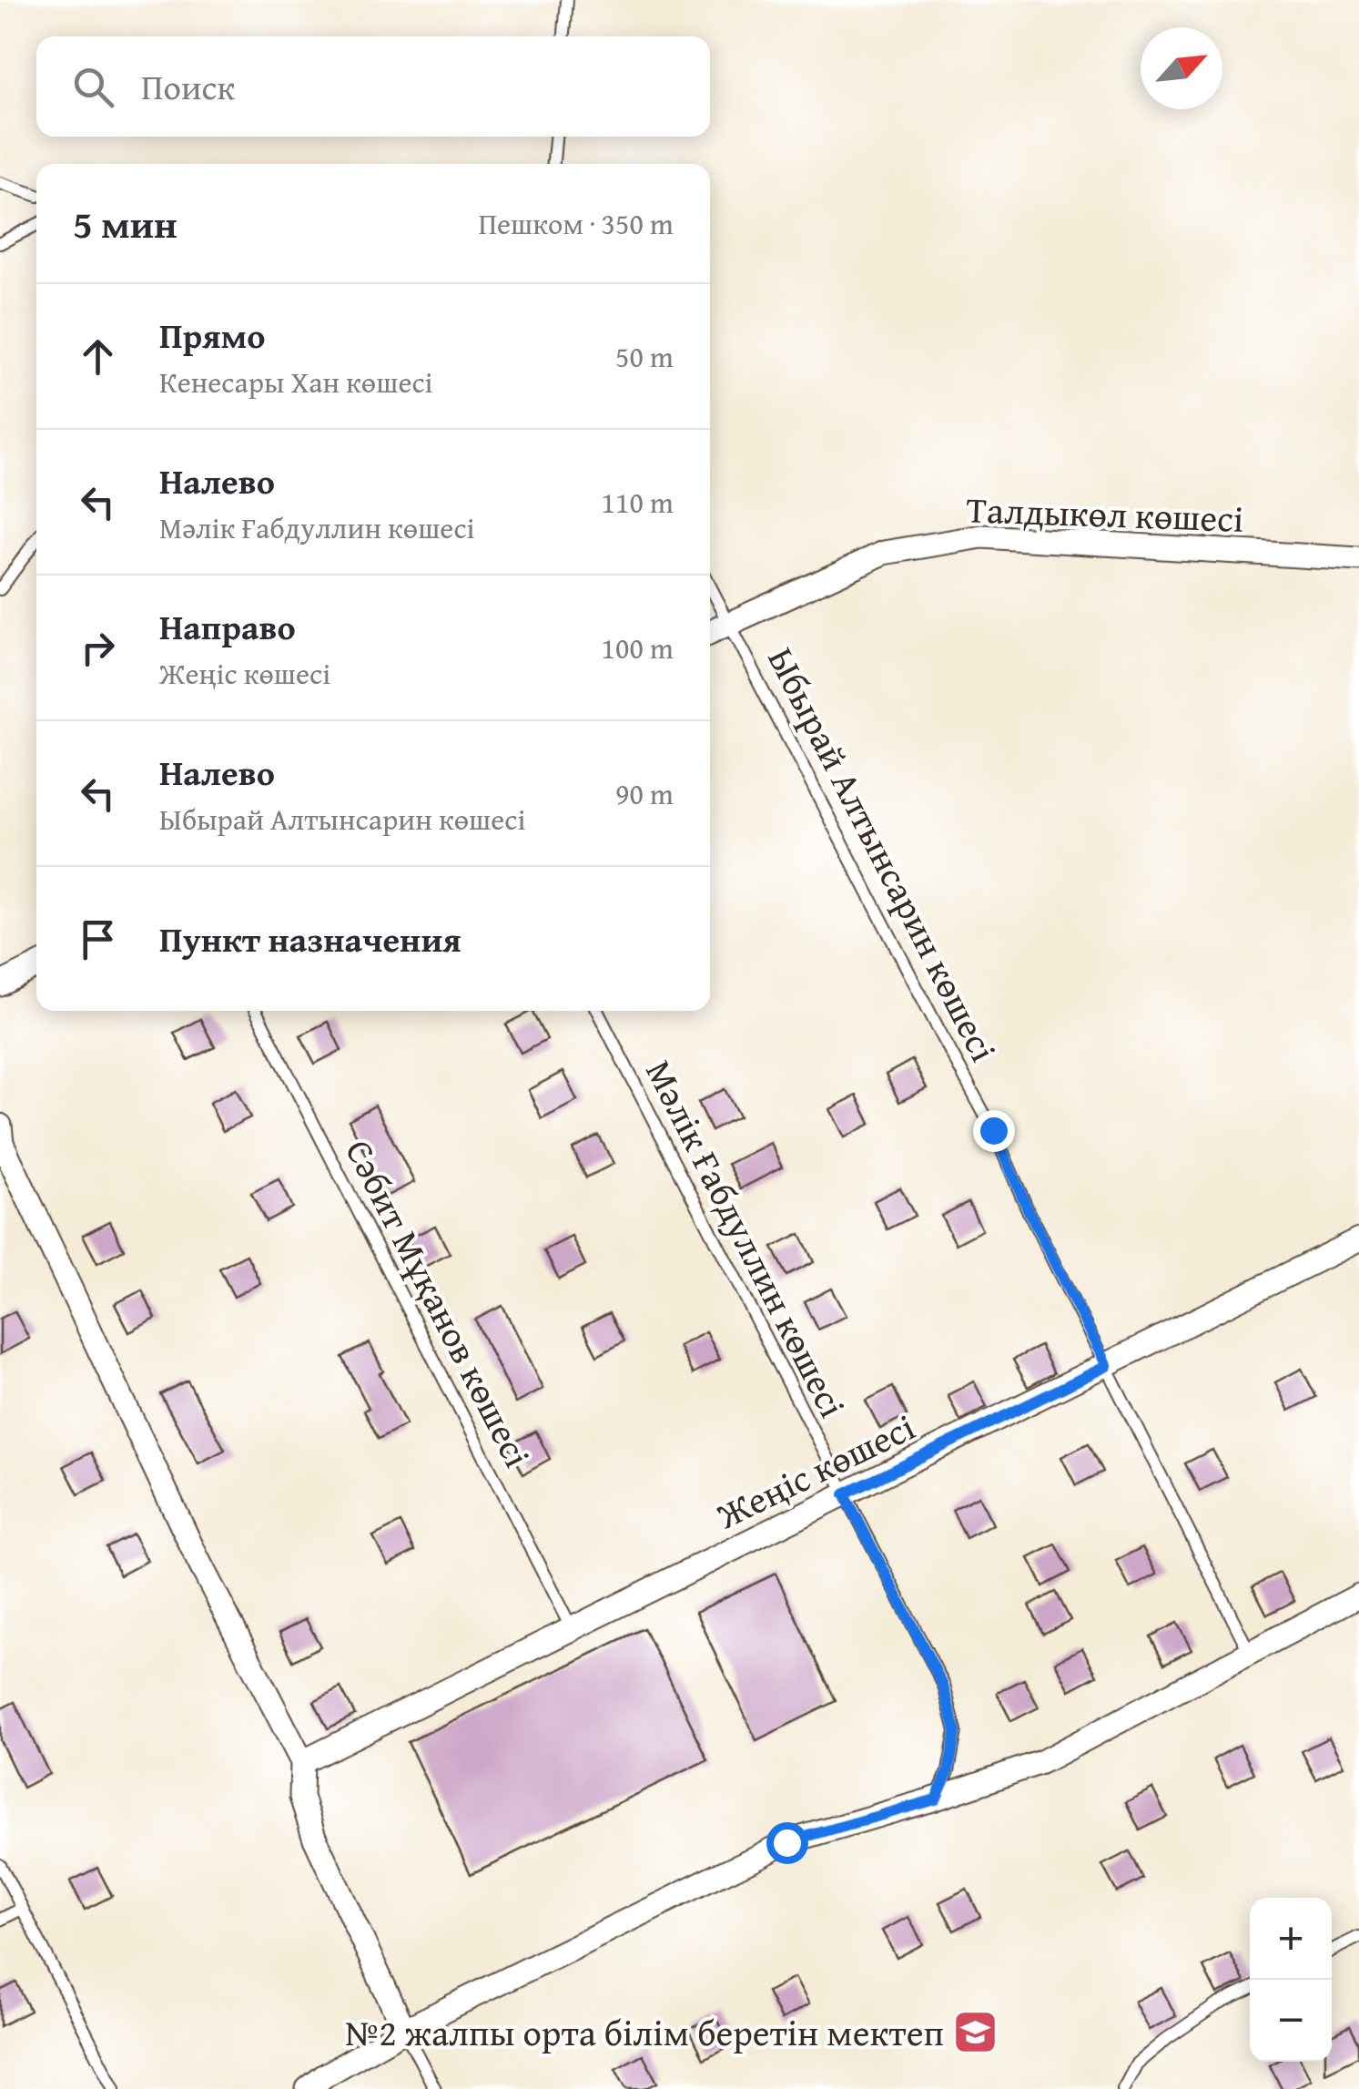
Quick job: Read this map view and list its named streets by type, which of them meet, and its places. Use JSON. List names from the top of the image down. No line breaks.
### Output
{"streets":{"street":["Талдыкөл көшесі","Жеңіс көшесі"],"lane":["Ыбырай Алтынсарин көшесі","Мәлік Ғабдуллин көшесі","Сәбит Мұқанов көшесі"]},"crossings":[["Талдыкөл көшесі","Ыбырай Алтынсарин көшесі"],["Ыбырай Алтынсарин көшесі","Жеңіс көшесі"],["Мәлік Ғабдуллин көшесі","Жеңіс көшесі"],["Сәбит Мұқанов көшесі","Жеңіс көшесі"]],"places":{"school or university":["№2 жалпы орта білім беретін мектеп"]},"north":"top right","page":{"search":"Поиск","heading":["5 мин","Пешком · 350 m"],"list":[["Прямо","Кенесары Хан көшесі","50 m"],["Налево","Мәлік Ғабдуллин көшесі","110 m"],["Направо","Жеңіс көшесі","100 m"],["Налево","Ыбырай Алтынсарин көшесі","90 m"],"Пункт назначения"],"map_buttons":["+","−"]}}
